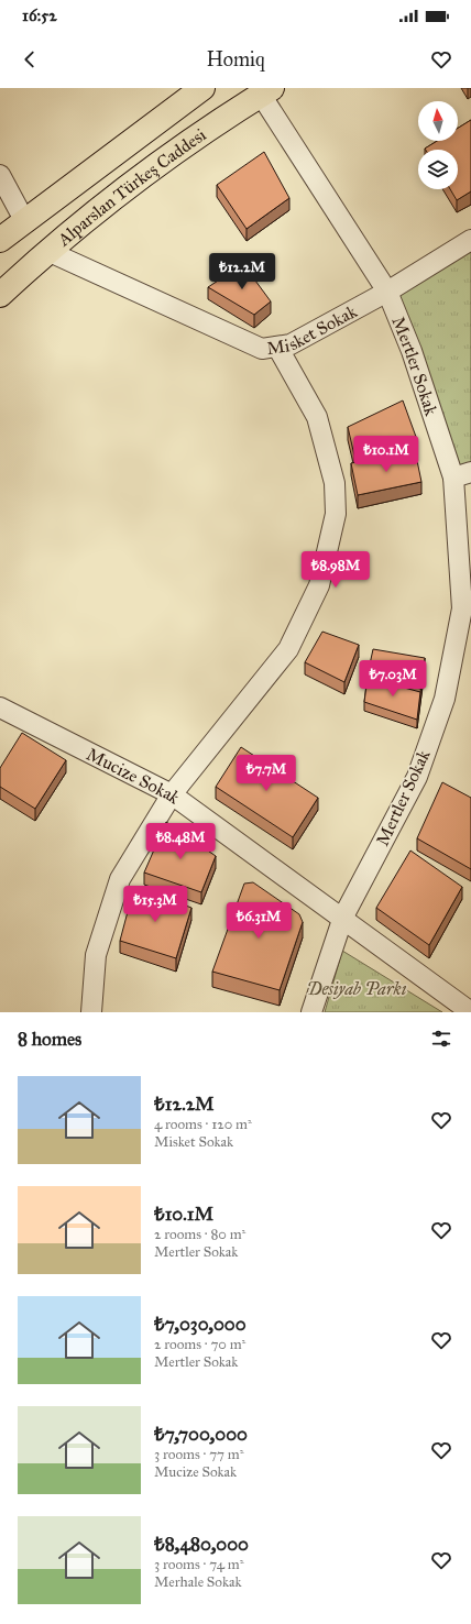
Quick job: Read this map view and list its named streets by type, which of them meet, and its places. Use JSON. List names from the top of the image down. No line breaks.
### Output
{"streets":{"main road":["Alparslan Türkeş Caddesi"],"street":["Misket Sokak","Mertler Sokak","Mucize Sokak"]},"crossings":[["Alparslan Türkeş Caddesi","Misket Sokak"],["Alparslan Türkeş Caddesi","Mertler Sokak"],["Misket Sokak","Mertler Sokak"],["Mertler Sokak","Mucize Sokak"]],"parks":["Desiyab Parkı"],"north":"top","page":{"status":"16:52","header":"Homiq","price":["₺12.2M","₺10.1M","₺8.98M","₺7.03M","₺7.7M","₺8.48M","₺15.3M","₺6.31M"],"heading":"8 homes","list":[{"name":"₺12.2M","note":"4 rooms · 120 m² · Misket Sokak"},{"name":"₺10.1M","note":"2 rooms · 80 m² · Mertler Sokak"},{"name":"₺7,030,000","note":"2 rooms · 70 m² · Mertler Sokak"},{"name":"₺7,700,000","note":"3 rooms · 77 m² · Mucize Sokak"},{"name":"₺8,480,000","note":"3 rooms · 74 m² · Merhale Sokak"}]}}
